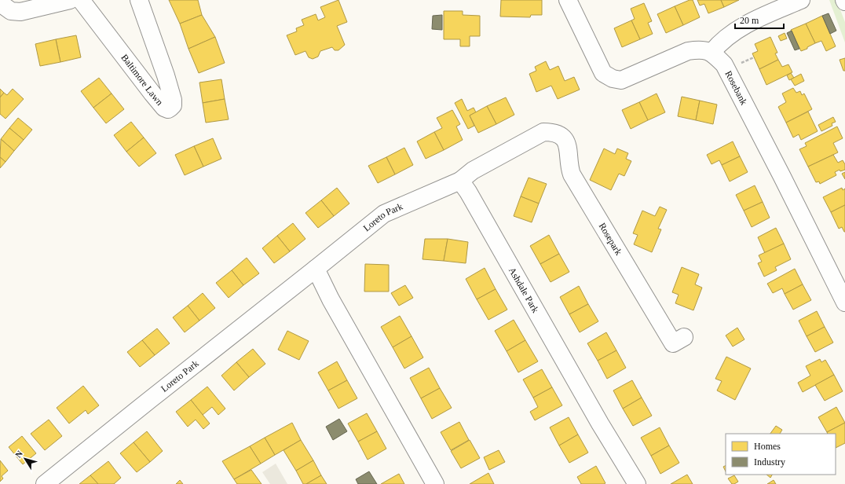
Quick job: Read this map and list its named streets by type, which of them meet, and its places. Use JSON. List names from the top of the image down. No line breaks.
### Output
{"streets":{"street":["Baltimore Lawn","Rosebank","Loreto Park","Rosepark","Ashdale Park"]},"crossings":[["Loreto Park","Rosepark"],["Loreto Park","Ashdale Park"],["Rosepark","Ashdale Park"]],"legend":["Homes","Industry"],"scale_bar":"20 m","north":"top left"}
